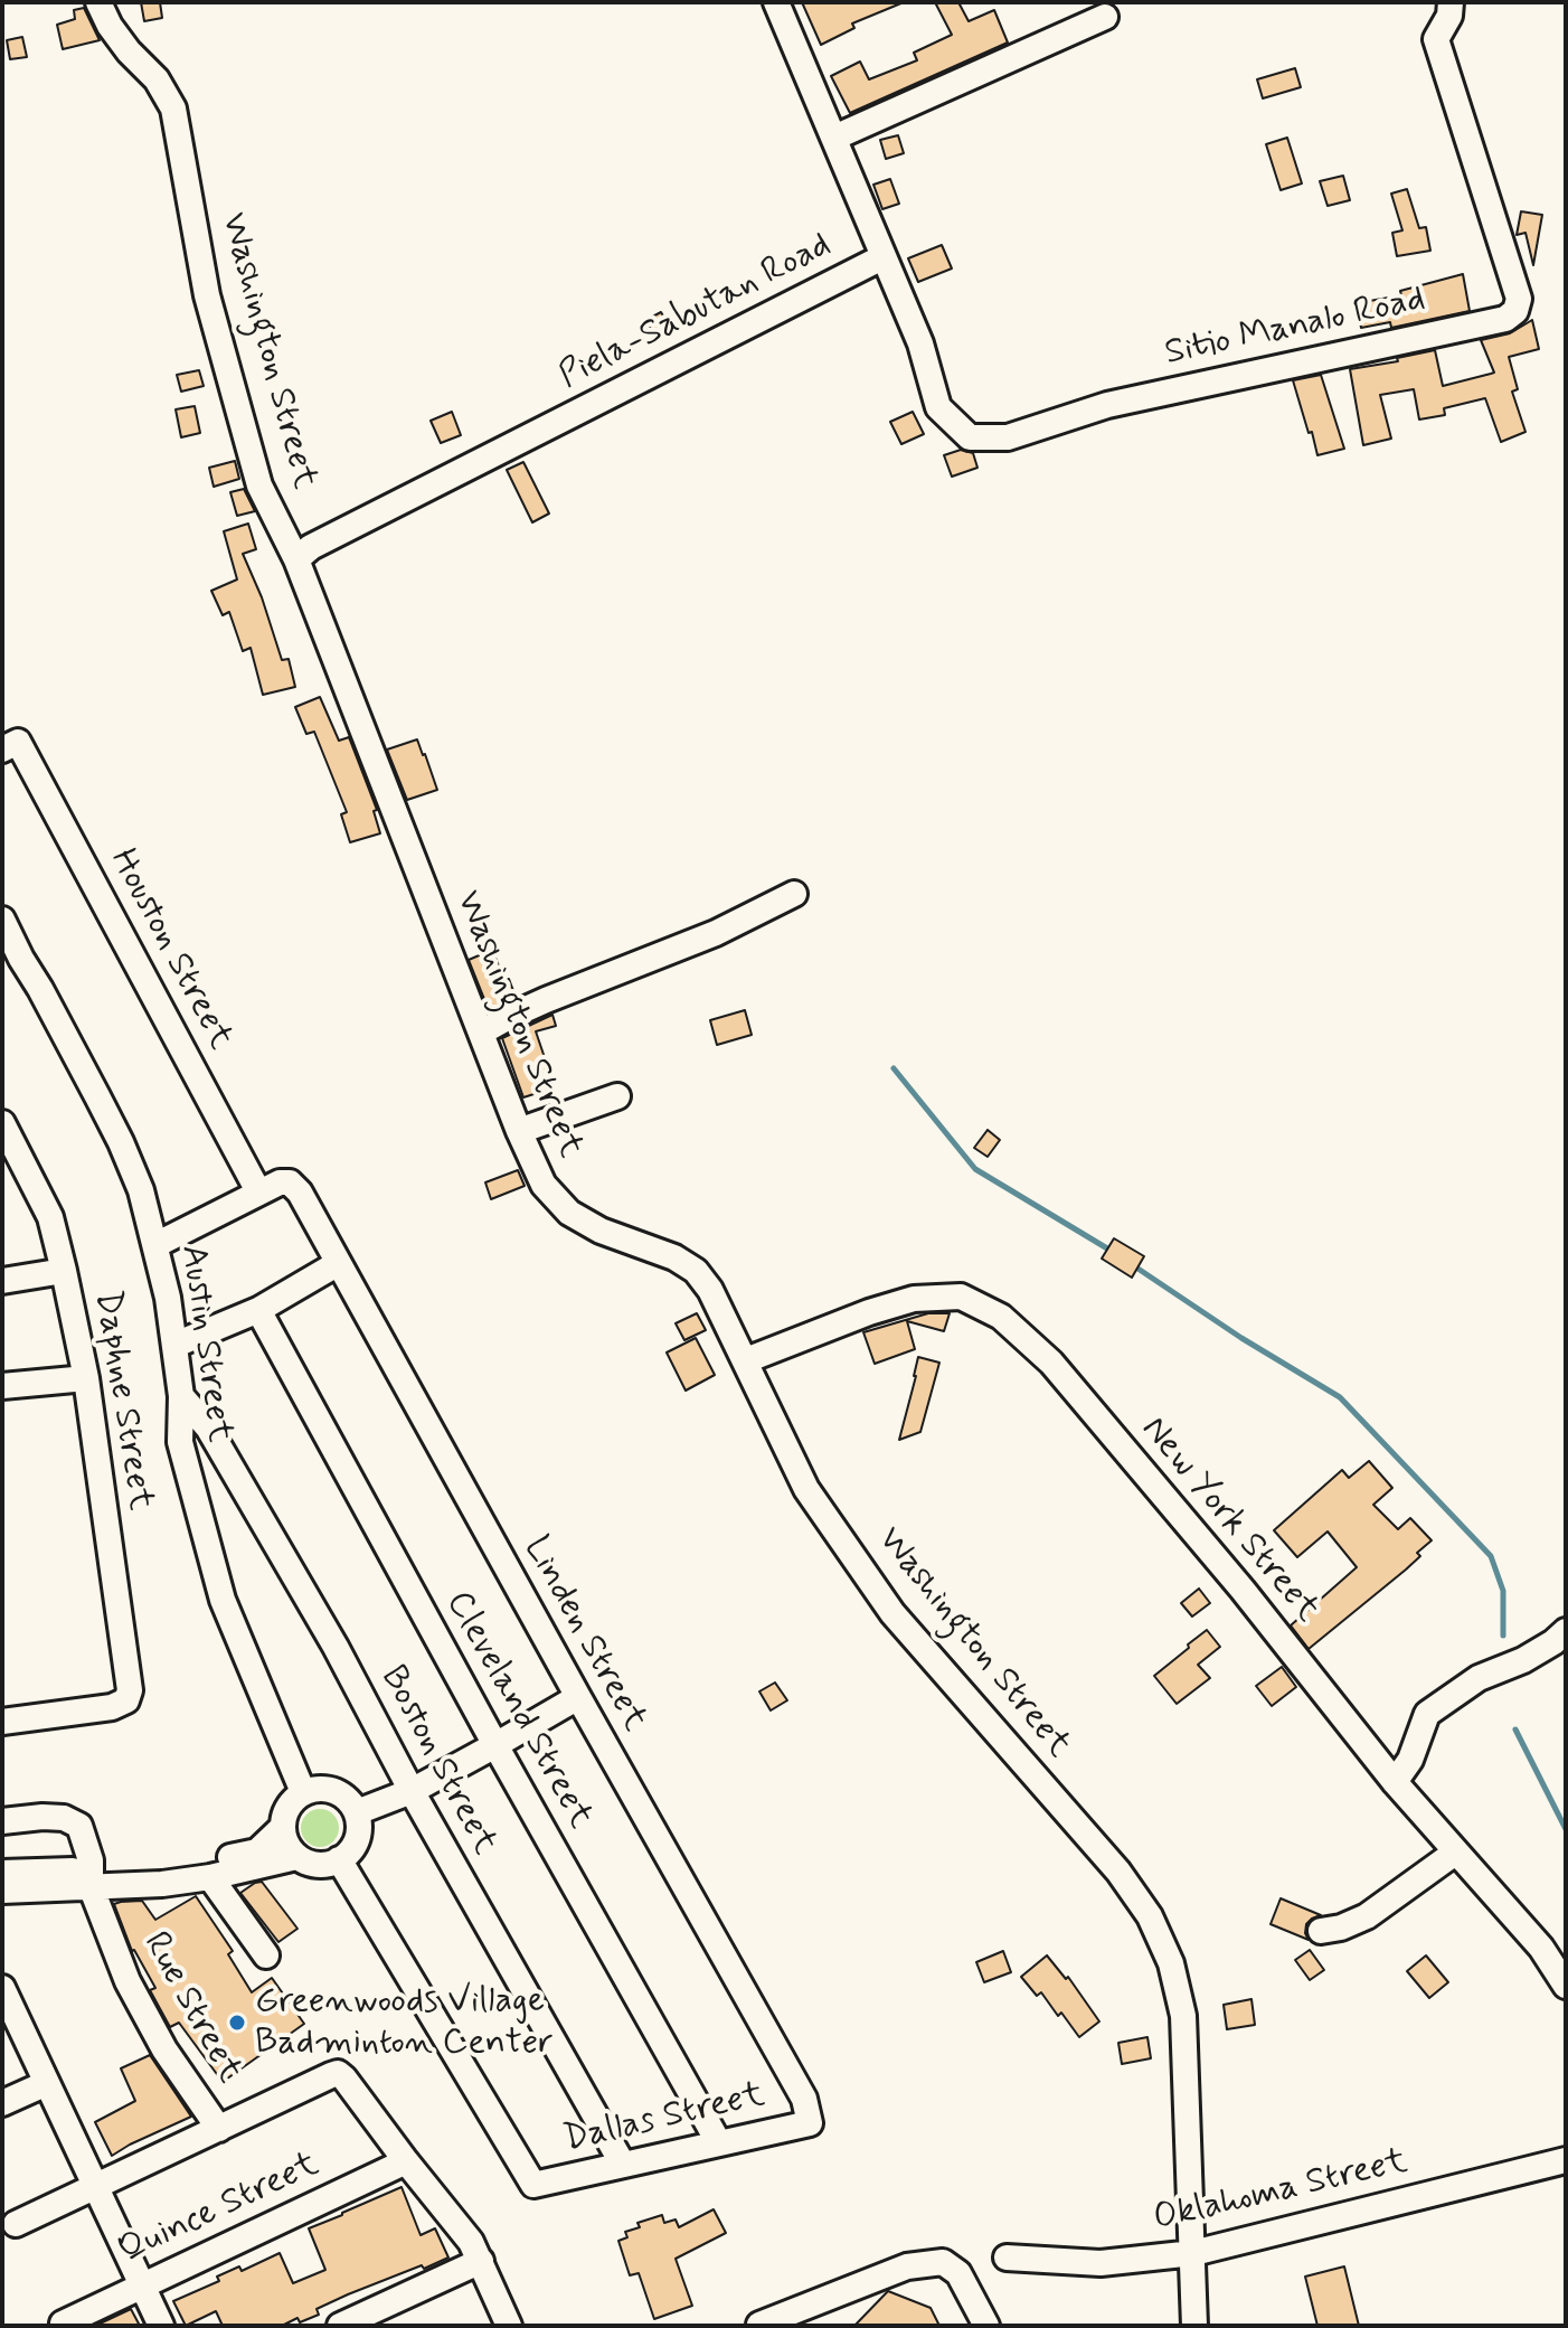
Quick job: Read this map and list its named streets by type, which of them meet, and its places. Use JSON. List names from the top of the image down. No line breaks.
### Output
{"streets":{"street":["Piela-Sabutan Road","Sitio Manalo Road","Washington Street","Houston Street","Austin Street","Daphne Street","New York Street","Linden Street","Cleveland Street","Boston Street","Rue Street","Dallas Street","Oklahoma Street","Quince Street"]},"crossings":[["Piela-Sabutan Road","Sitio Manalo Road"],["Piela-Sabutan Road","Washington Street"],["Washington Street","New York Street"],["Washington Street","Oklahoma Street"],["Houston Street","Linden Street"],["Austin Street","Boston Street"],["Austin Street","Dallas Street"],["Linden Street","Dallas Street"],["Cleveland Street","Dallas Street"],["Boston Street","Dallas Street"]],"places":["Greenwoods Village Badminton Center"]}
